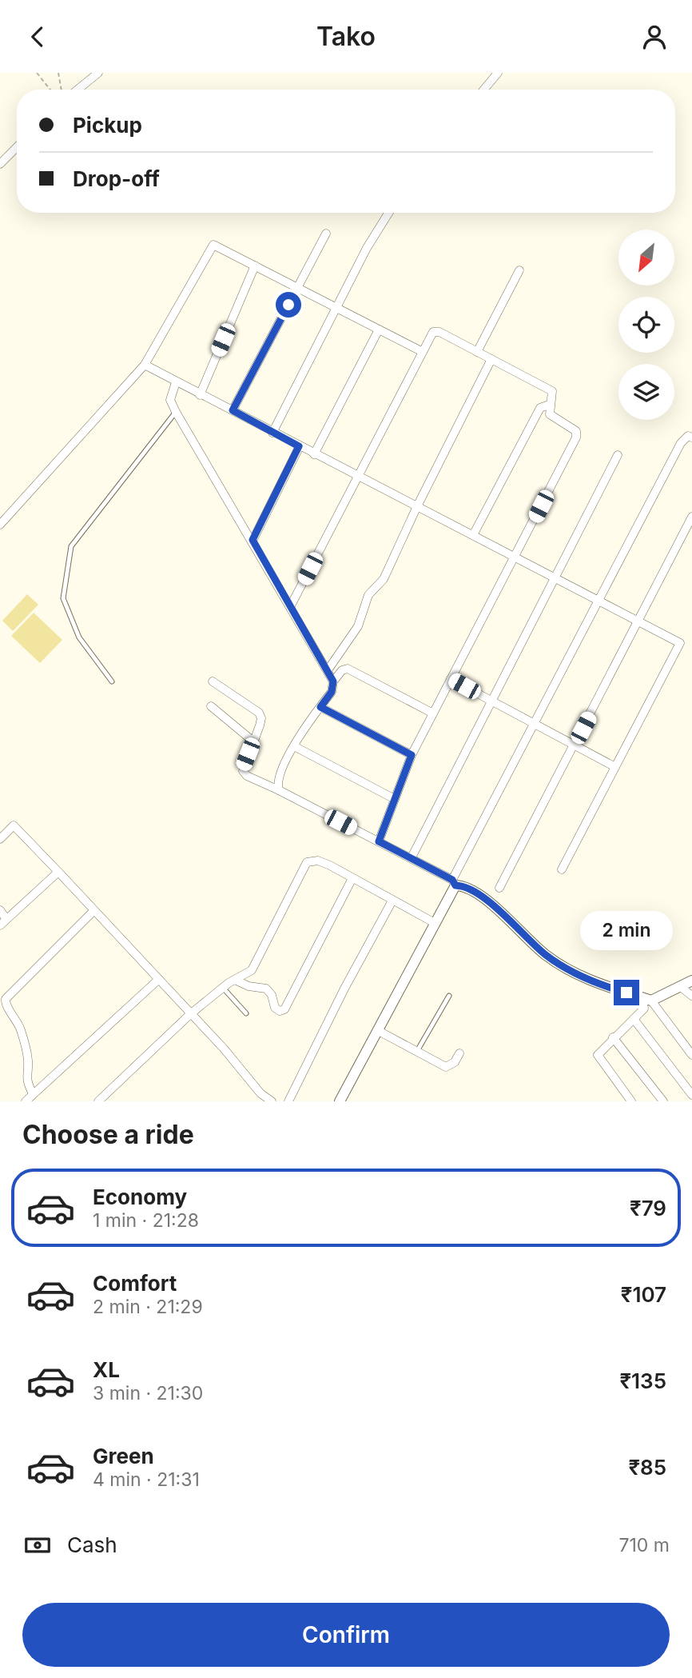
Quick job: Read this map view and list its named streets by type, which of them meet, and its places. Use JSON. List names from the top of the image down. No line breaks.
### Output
{"north":"bottom left","page":{"header":"Tako","banner":["Pickup","Drop-off"],"bubble":"2 min","heading":"Choose a ride","list":[{"name":"Economy","note":"1 min · 21:28","value":"₹79"},{"name":"Comfort","note":"2 min · 21:29","value":"₹107"},{"name":"XL","note":"3 min · 21:30","value":"₹135"},{"name":"Green","note":"4 min · 21:31","value":"₹85"}],"pay":["Cash","710 m"],"buttons":"Confirm"}}
